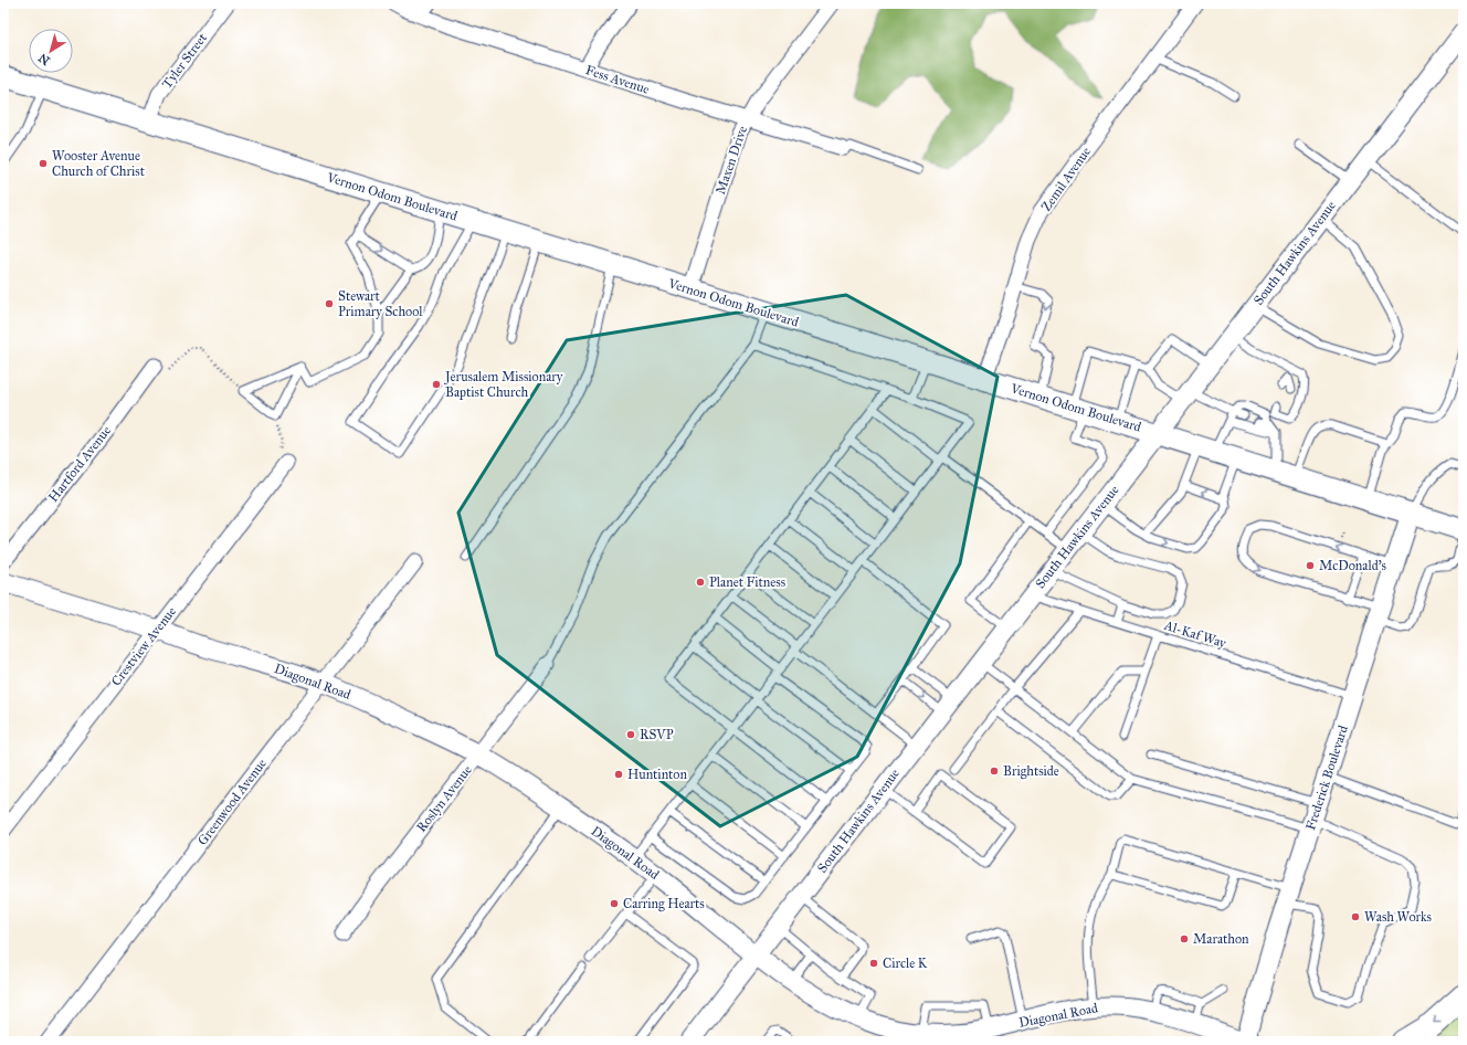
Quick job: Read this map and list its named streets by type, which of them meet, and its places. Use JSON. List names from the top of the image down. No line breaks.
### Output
{"streets":{"main road":["Vernon Odom Boulevard"],"street":["Tyler Street","Fess Avenue","Maxen Drive","Zemil Avenue","South Hawkins Avenue","Hartford Avenue","Crestview Avenue","Diagonal Road","Frederick Boulevard","Roslyn Avenue","Greenwood Avenue"],"lane":["Al-Kaf Way"]},"crossings":[["Tyler Street","Vernon Odom Boulevard"],["Fess Avenue","Maxen Drive"],["Maxen Drive","Vernon Odom Boulevard"],["Zemil Avenue","Vernon Odom Boulevard"],["Vernon Odom Boulevard","South Hawkins Avenue"],["Vernon Odom Boulevard","Frederick Boulevard"],["South Hawkins Avenue","Al-Kaf Way"],["South Hawkins Avenue","Diagonal Road"],["Al-Kaf Way","Frederick Boulevard"],["Crestview Avenue","Diagonal Road"],["Diagonal Road","Frederick Boulevard"],["Diagonal Road","Roslyn Avenue"],["Diagonal Road","Greenwood Avenue"]],"places":["Wooster Avenue Church of Christ","Stewart Primary School","Jerusalem Missionary Baptist Church","McDonald's","Planet Fitness","RSVP","Brightside","Huntinton","Carring Hearts","Wash Works","Marathon","Circle K"],"north":"bottom left"}
